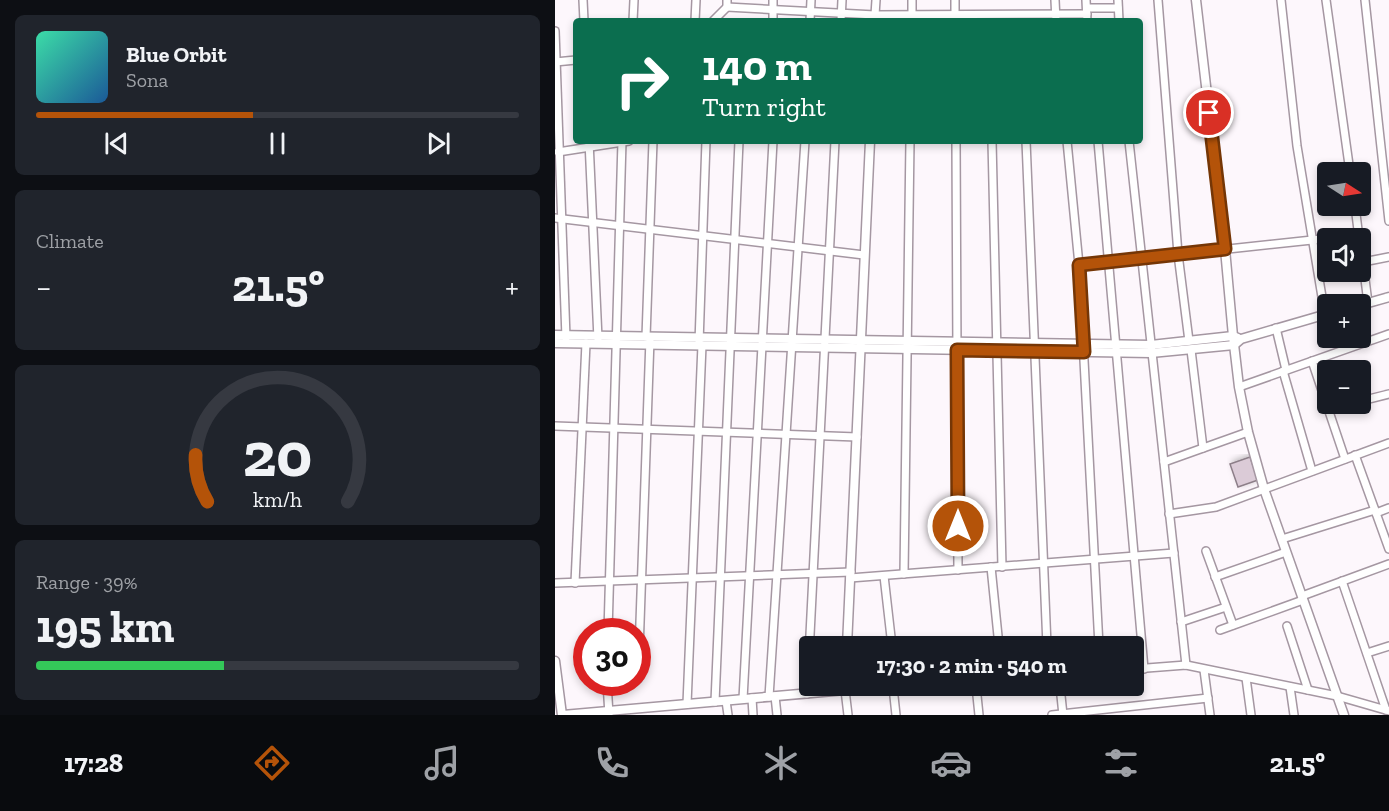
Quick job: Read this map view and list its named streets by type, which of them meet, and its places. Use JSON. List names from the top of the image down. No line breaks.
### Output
{"north":"right","page":{"turn":["140 m","Turn right"],"song":["Blue Orbit","Sona"],"map_buttons":["+","−"],"tile":["Climate",["Range · 39%","195 km"]],"heat":["−","21.5°","+"],"limit":"30","trip":"17:30 · 2 min · 540 m","tabs":["17:28","21.5°"],"gauge":["20","km/h"]}}
